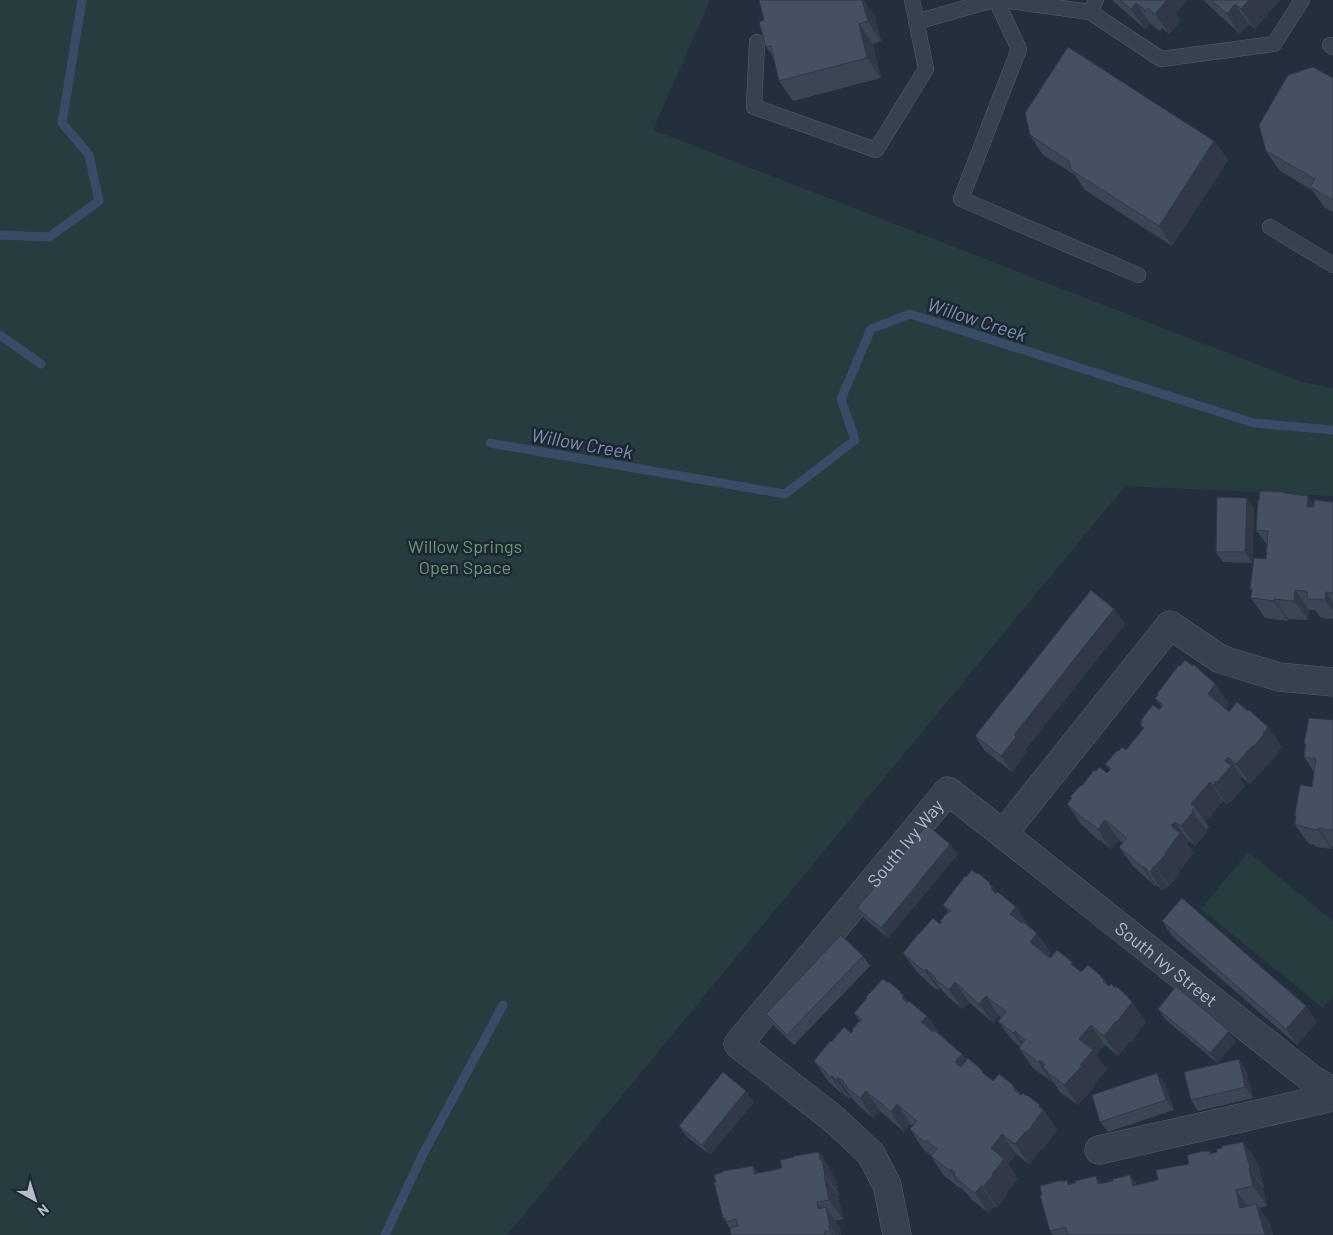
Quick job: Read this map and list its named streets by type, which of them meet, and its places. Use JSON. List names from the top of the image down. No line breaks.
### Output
{"streets":{"street":["South Ivy Way","South Ivy Street"]},"crossings":[["South Ivy Way","South Ivy Street"]],"water":["Willow Creek"],"parks":["Willow Springs Open Space"],"north":"bottom right"}
